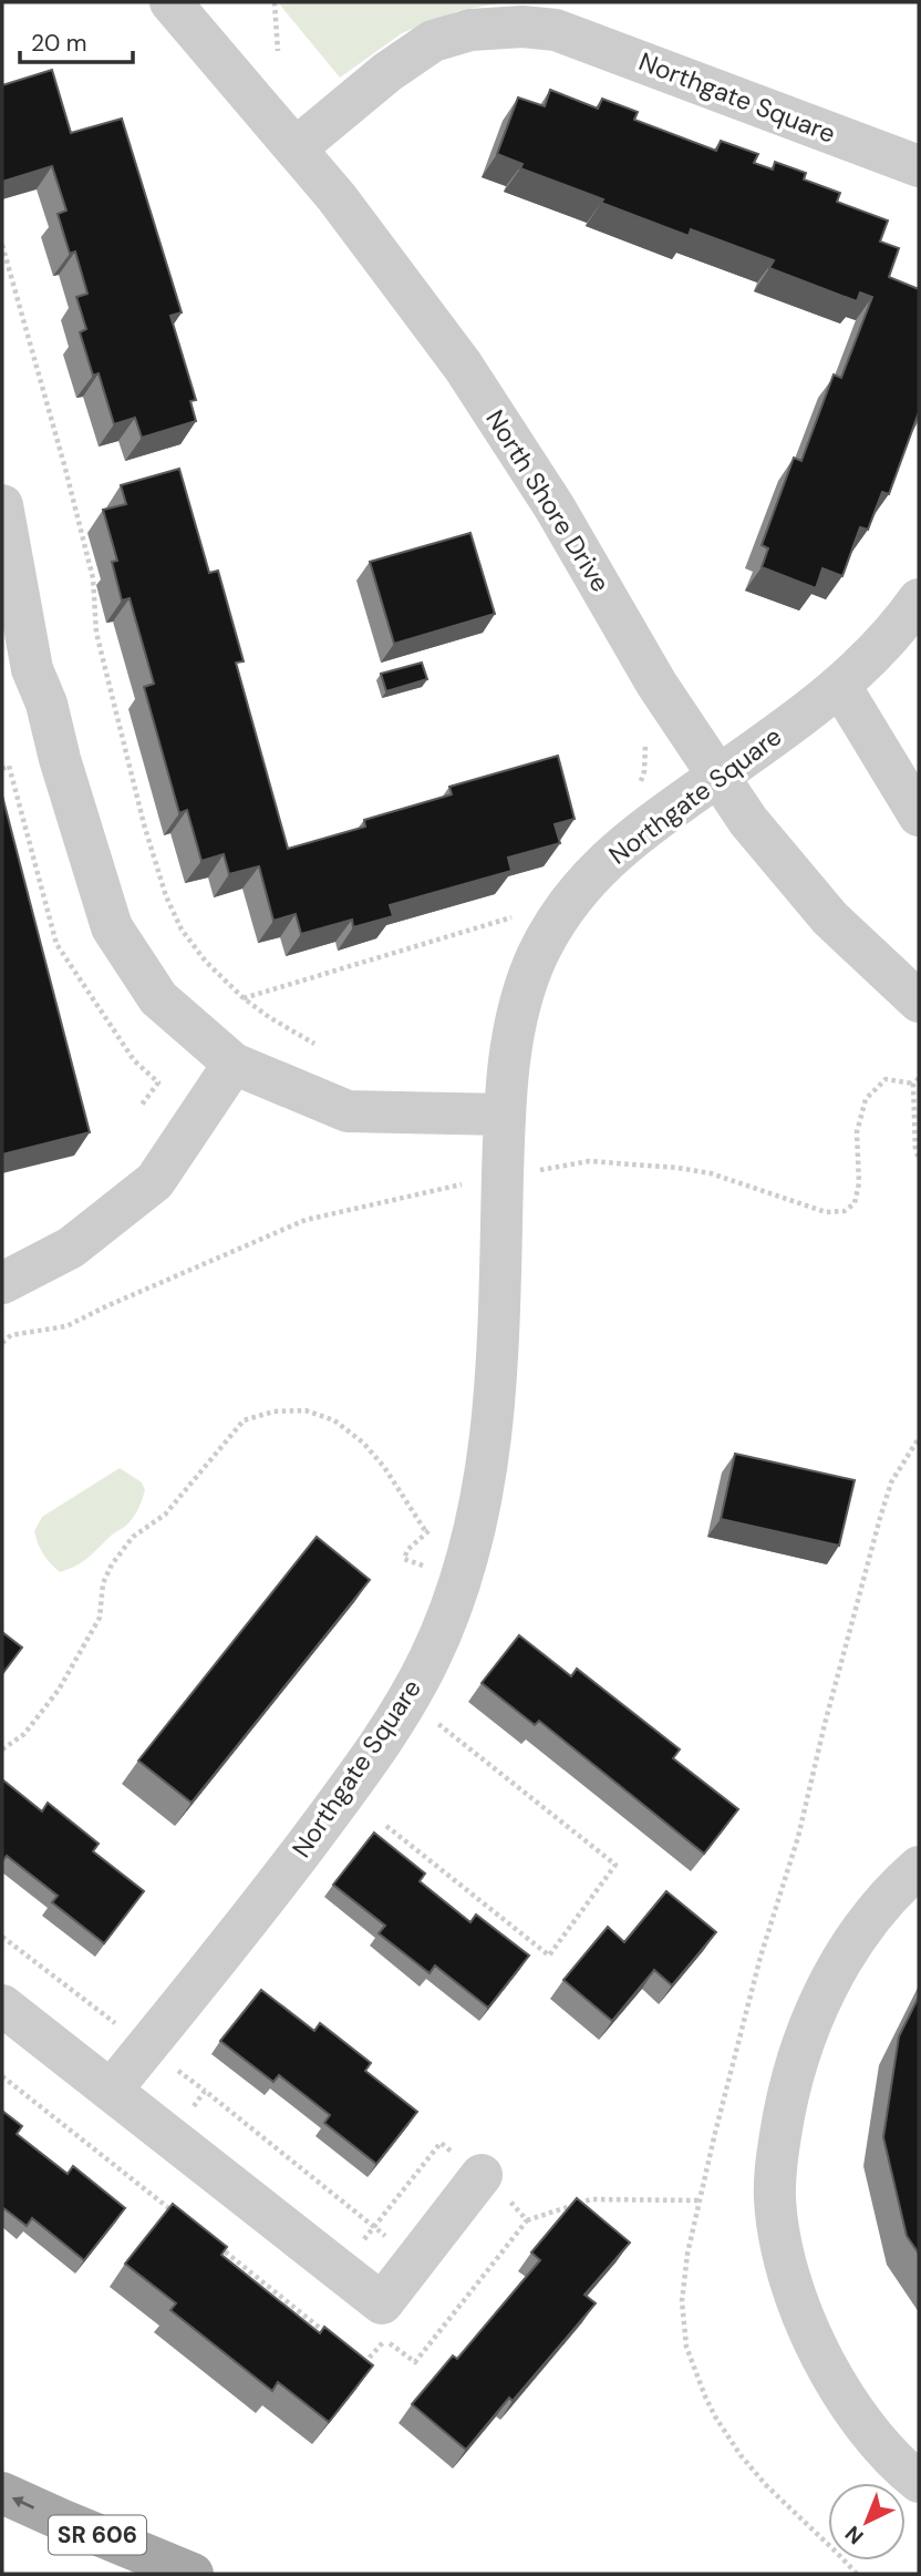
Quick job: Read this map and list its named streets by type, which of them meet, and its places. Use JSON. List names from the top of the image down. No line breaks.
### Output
{"streets":{"main road":["SR 606"],"street":["Northgate Square","North Shore Drive"]},"crossings":[["Northgate Square","North Shore Drive"]],"scale_bar":"20 m","north":"bottom left"}
